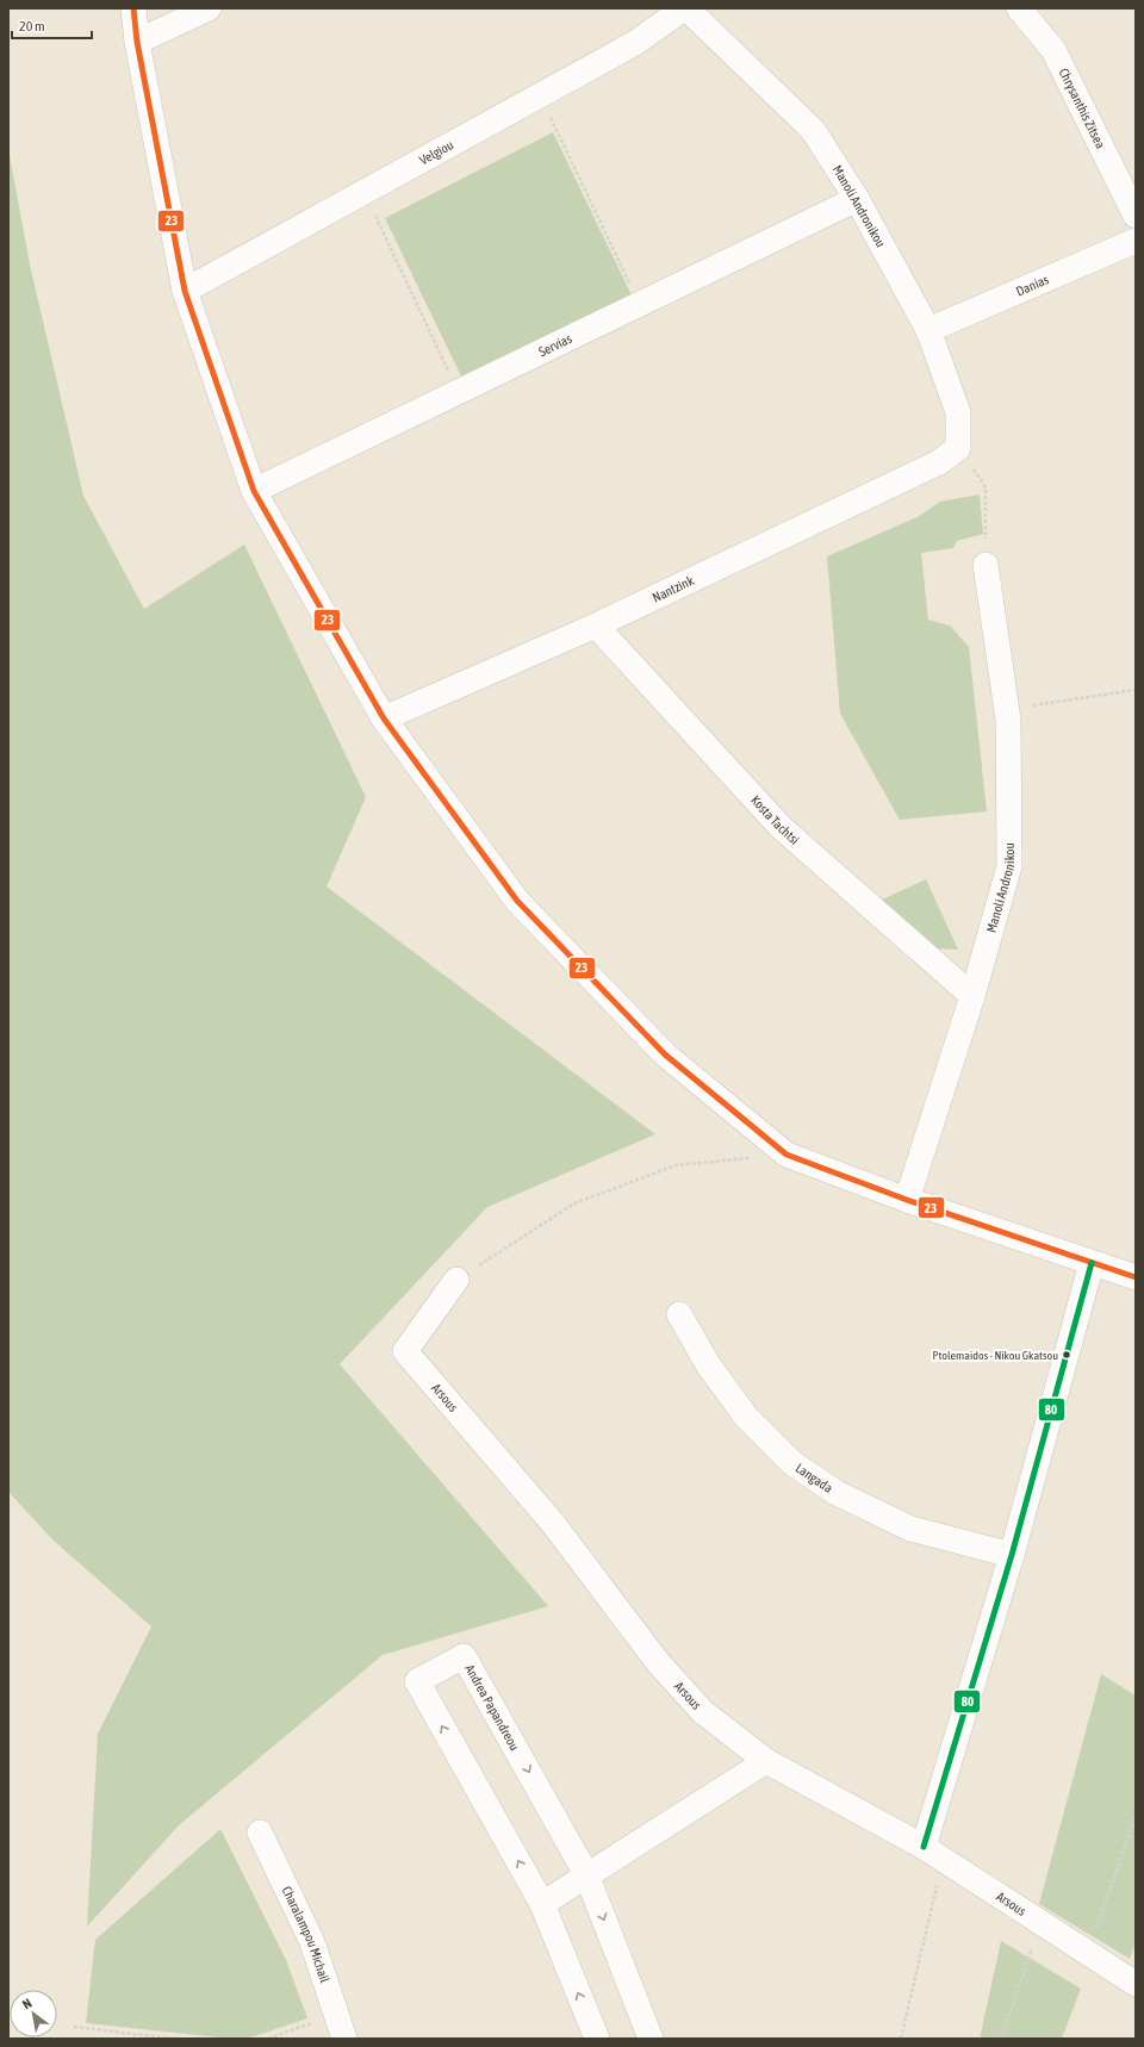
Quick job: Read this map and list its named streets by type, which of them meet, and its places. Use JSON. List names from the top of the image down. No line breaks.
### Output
{"streets":{"street":["Chrysanthis Zitsea","Velgiou","Manoli Andronikou","Danias","Servias","Nantzink","Kosta Tachtsi","Arsous","Langada","Andrea Papandreou","Charalampou Michail"]},"crossings":[["Velgiou","Manoli Andronikou"],["Manoli Andronikou","Danias"],["Manoli Andronikou","Servias"],["Manoli Andronikou","Nantzink"],["Manoli Andronikou","Kosta Tachtsi"],["Nantzink","Kosta Tachtsi"]],"places":["Ptolemaidos - Nikou Gkatsou"],"lines":["transit line 23","transit line 80"],"scale_bar":"20 m","north":"top left"}
